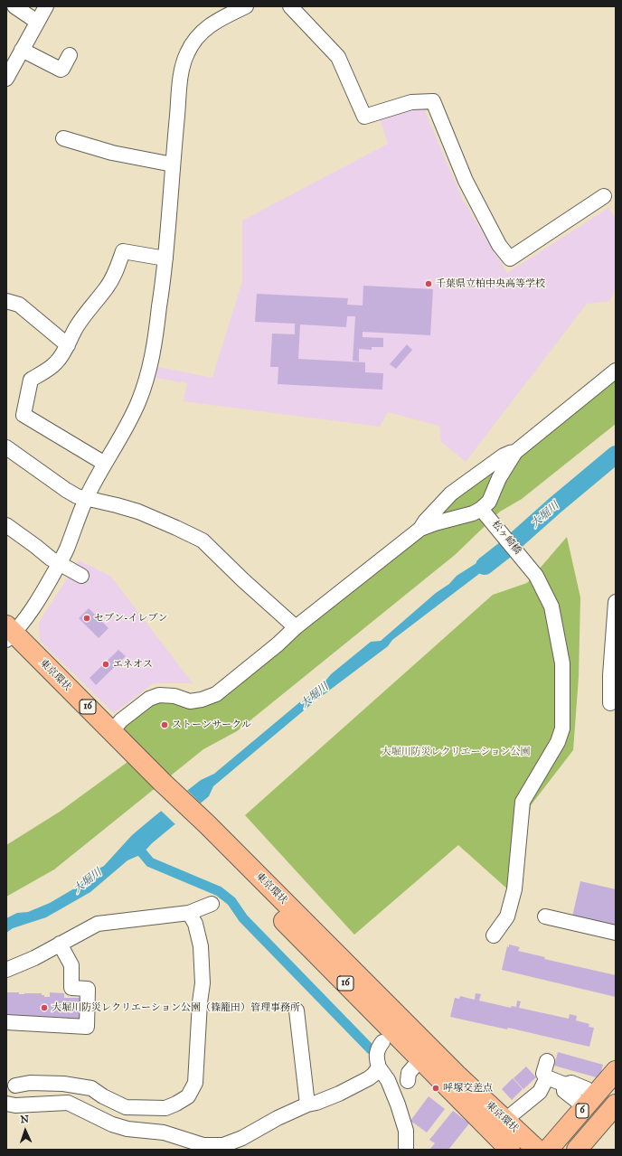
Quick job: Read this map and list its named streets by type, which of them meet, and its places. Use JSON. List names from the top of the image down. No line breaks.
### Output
{"streets":{"highway":["東京環状","16","6"],"street":["松ヶ崎橋"]},"water":["大堀川"],"parks":["大堀川防災レクリエーション公園"],"places":["千葉県立柏中央高等学校","セブン-イレブン","エネオス","ストーンサークル","大堀川防災レクリエーション公園（篠籠田）管理事務所","呼塚交差点"],"north":"top"}
